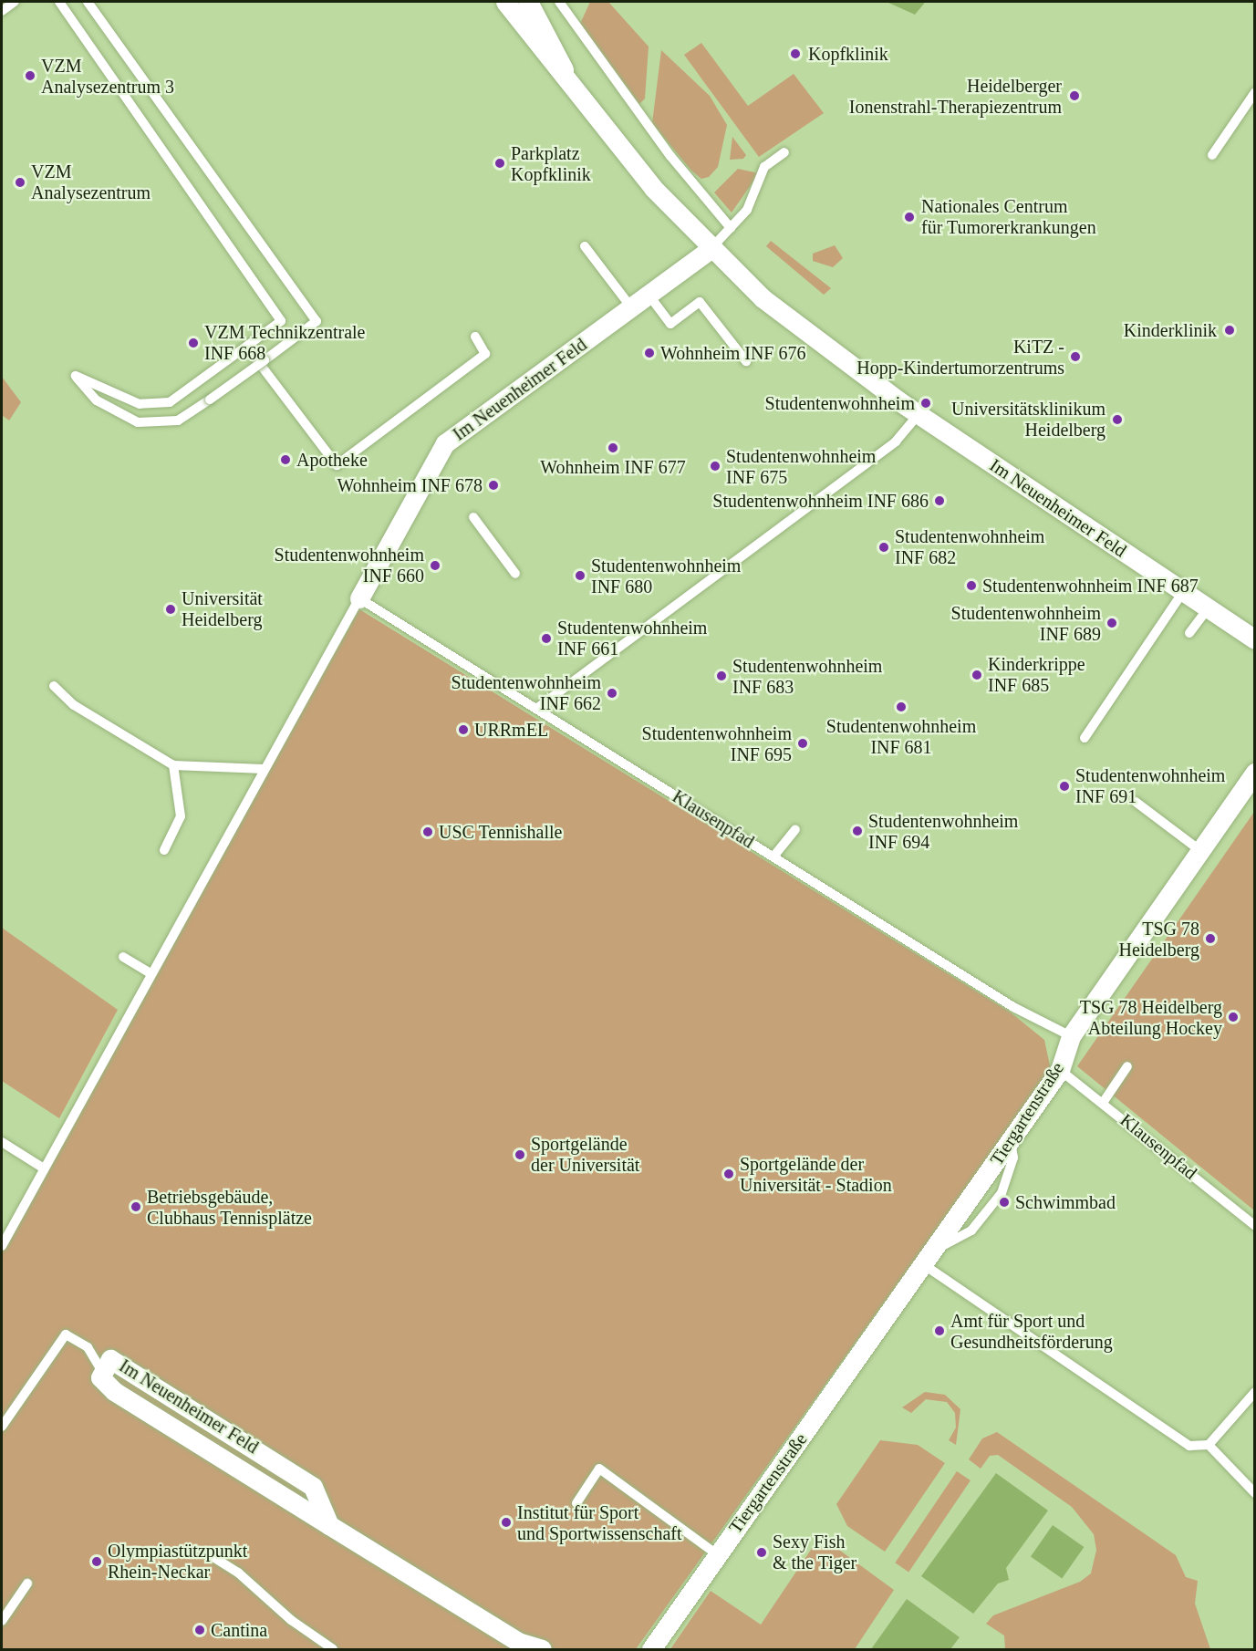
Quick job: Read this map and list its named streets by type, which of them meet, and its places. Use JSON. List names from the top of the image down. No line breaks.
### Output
{"streets":{"street":["Im Neuenheimer Feld","Tiergartenstraße"],"lane":["Klausenpfad"]},"crossings":[["Im Neuenheimer Feld","Klausenpfad"],["Klausenpfad","Tiergartenstraße"]],"places":["Kopfklinik","VZM Analysezentrum 3","Heidelberger Ionenstrahl-Therapiezentrum","Parkplatz Kopfklinik","VZM Analysezentrum","Nationales Centrum für Tumorerkrankungen","Kinderklinik","VZM Technikzentrale INF 668","Wohnheim INF 676","KiTZ - Hopp-Kindertumorzentrums","Studentenwohnheim","Universitätsklinikum Heidelberg","Wohnheim INF 677","Apotheke","Studentenwohnheim INF 675","Wohnheim INF 678","Studentenwohnheim INF 686","Studentenwohnheim INF 682","Studentenwohnheim INF 660","Studentenwohnheim INF 680","Studentenwohnheim INF 687","Universität Heidelberg","Studentenwohnheim INF 689","Studentenwohnheim INF 661","Kinderkrippe INF 685","Studentenwohnheim INF 683","Studentenwohnheim INF 662","Studentenwohnheim INF 681","URRmEL","Studentenwohnheim INF 695","Studentenwohnheim INF 691","Studentenwohnheim INF 694","USC Tennishalle","TSG 78 Heidelberg","TSG 78 Heidelberg Abteilung Hockey","Sportgelände der Universität","Sportgelände der Universität - Stadion","Schwimmbad","Betriebsgebäude, Clubhaus Tennisplätze","Amt für Sport und Gesundheitsförderung","Institut für Sport und Sportwissenschaft","Sexy Fish & the Tiger","Olympiastützpunkt Rhein-Neckar","Cantina"]}
